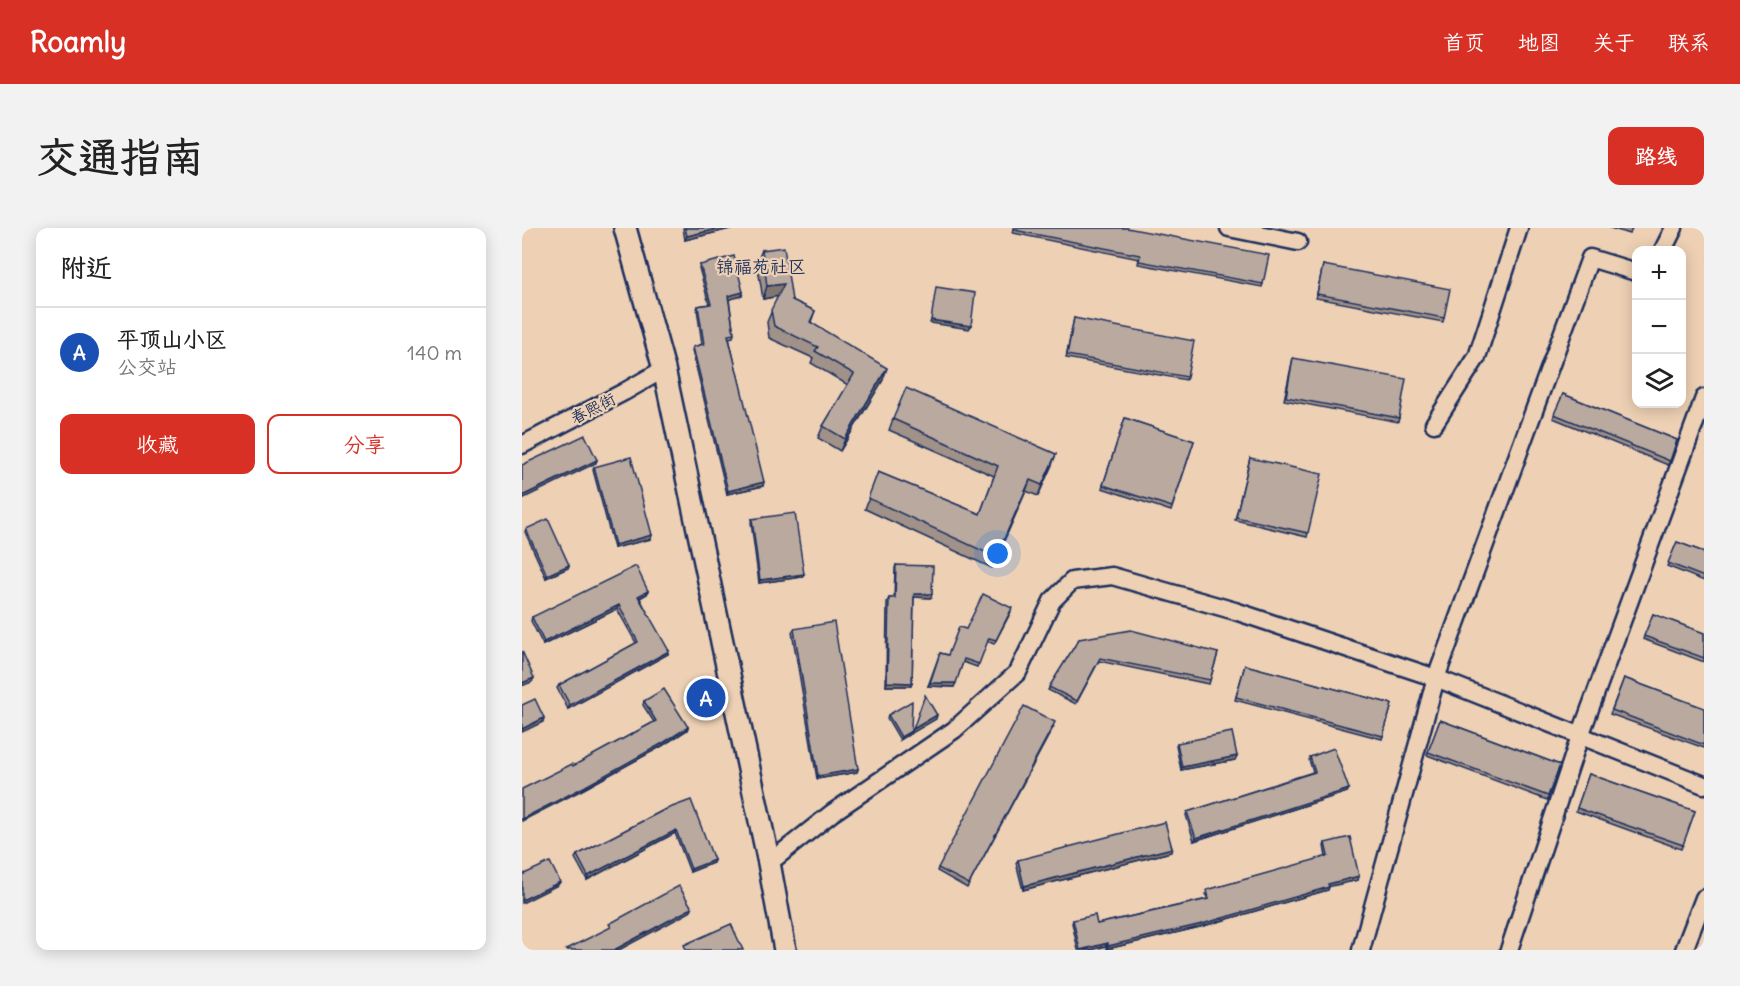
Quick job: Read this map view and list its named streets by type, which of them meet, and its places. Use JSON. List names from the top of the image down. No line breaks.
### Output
{"streets":{"street":["春熙街"]},"districts":["锦福苑社区"],"page":{"header":"Roamly","nav":["首页","地图","关于","联系"],"buttons":["路线",["收藏","分享"]],"title":"交通指南","heading":"附近","map_buttons":["+","−"],"list":[{"mark":"A","name":"平顶山小区","note":"公交站","value":"140 m"}],"pins":"A"}}
